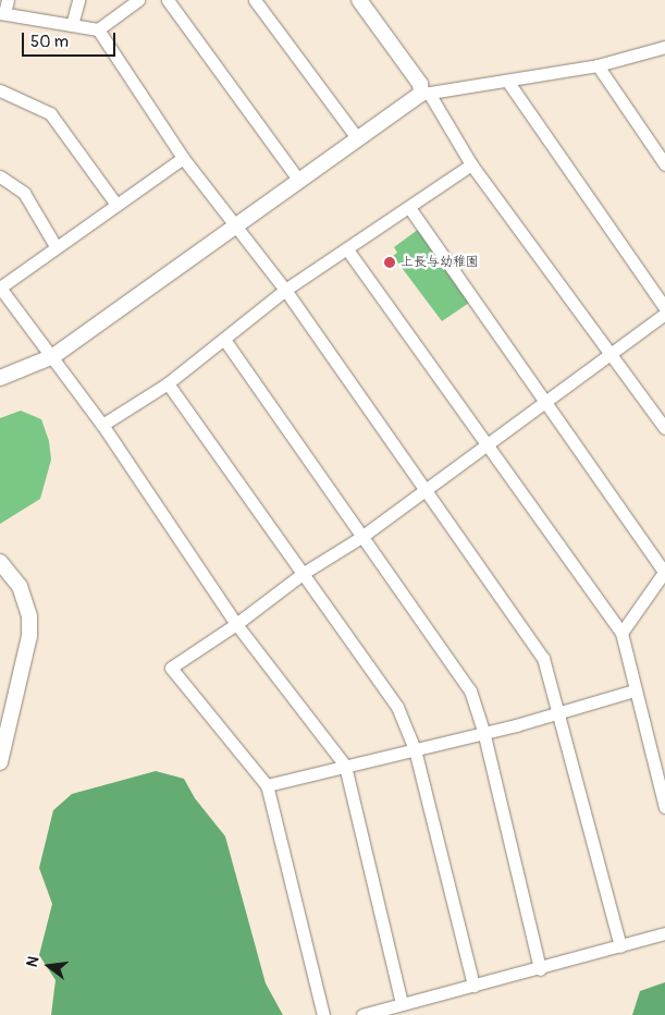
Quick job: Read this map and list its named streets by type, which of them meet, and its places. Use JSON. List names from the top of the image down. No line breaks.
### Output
{"places":["上長与幼稚園"],"scale_bar":"50 m","north":"left"}
